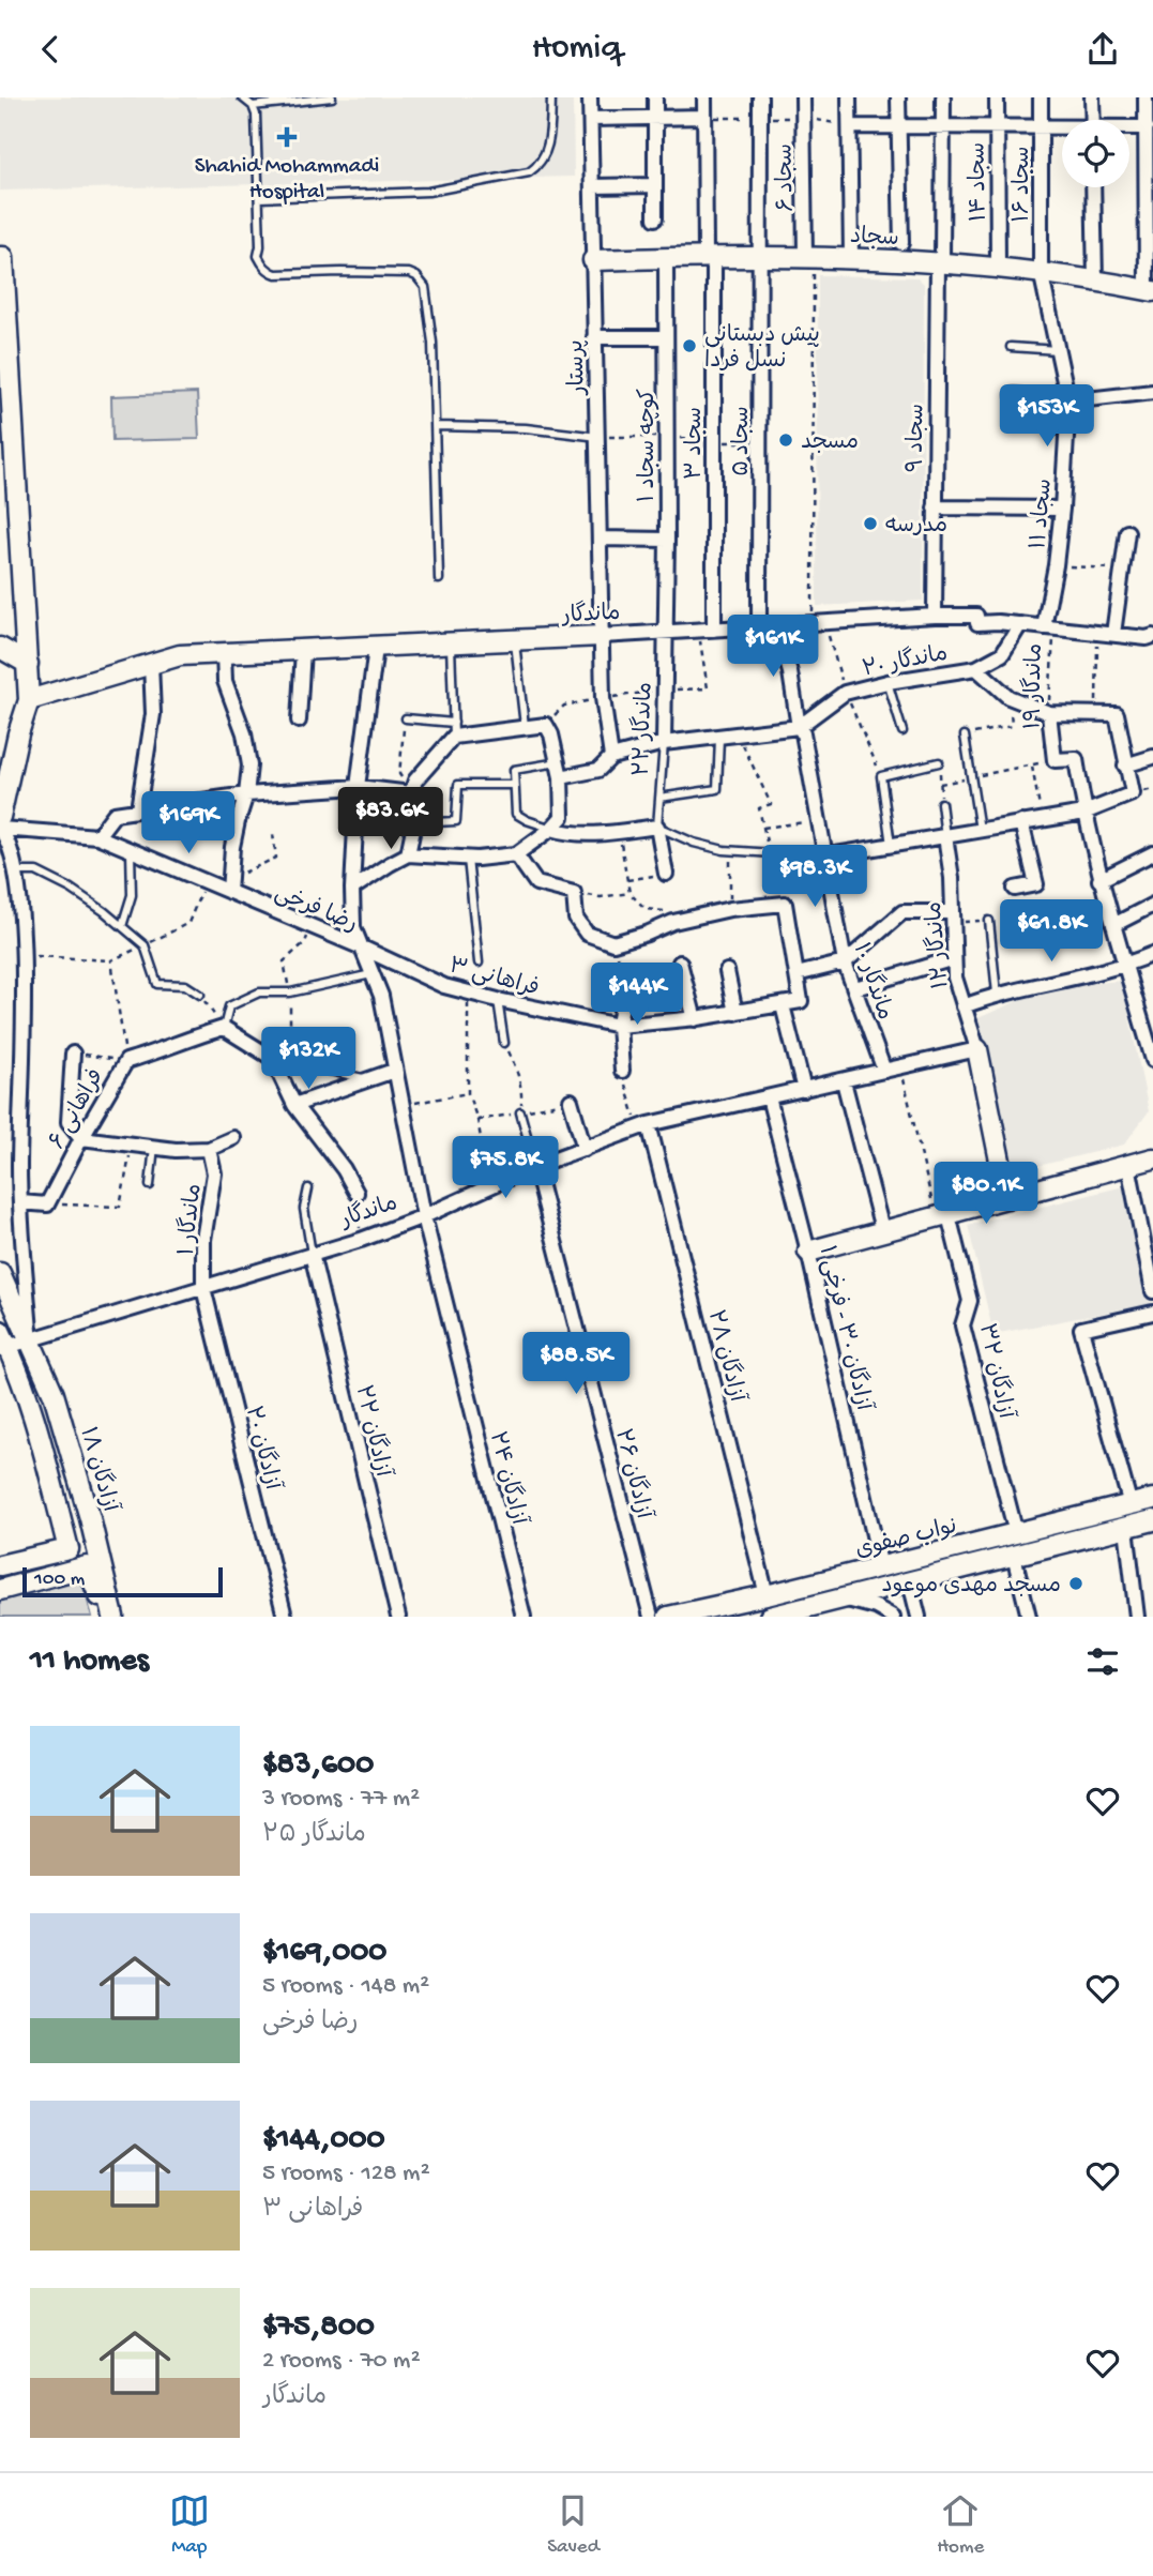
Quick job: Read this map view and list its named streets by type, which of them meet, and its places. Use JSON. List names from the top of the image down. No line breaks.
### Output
{"streets":{"street":["سجاد ۶","سجاد ۱۴","سجاد ۱۶","سجاد","پرستار","سجاد ۹","سجاد ۵","سجاد ۳","کوچه سجاد ۱","سجاد ۱۱","ماندگار","ماندگار ۲۰","ماندگار ۱۹","ماندگار ۲۲","رضا فرخی","ماندگار ۱۲","فراهانی ۳","ماندگار ۱۰","فراهانی ۶","ماندگار ۱","آزادگان ۳۰ - فرخی ۱","آزادگان ۲۸","آزادگان ۳۲","آزادگان ۲۲","آزادگان ۲۰","آزادگان ۱۸","آزادگان ۲۶","آزادگان ۲۴","نواب صفوی"]},"crossings":[["سجاد ۶","سجاد"],["سجاد ۱۴","سجاد"],["سجاد ۱۶","سجاد"],["سجاد ۱۶","سجاد ۱۱"],["سجاد","پرستار"],["سجاد","سجاد ۹"],["سجاد","سجاد ۵"],["سجاد","سجاد ۳"],["سجاد","کوچه سجاد ۱"],["سجاد","سجاد ۱۱"],["پرستار","ماندگار"],["پرستار","ماندگار ۲۰"],["سجاد ۹","ماندگار"],["سجاد ۵","ماندگار"],["سجاد ۳","ماندگار"],["کوچه سجاد ۱","ماندگار"],["کوچه سجاد ۱","ماندگار ۲۲"],["سجاد ۱۱","ماندگار"],["سجاد ۱۱","ماندگار ۱۹"],["ماندگار","ماندگار ۲۰"],["ماندگار","ماندگار ۱۹"],["ماندگار","ماندگار ۲۲"],["ماندگار","ماندگار ۱۲"],["ماندگار","ماندگار ۱۰"],["ماندگار","ماندگار ۱"],["ماندگار","آزادگان ۳۰ - فرخی ۱"],["ماندگار","آزادگان ۲۸"],["ماندگار","آزادگان ۲۲"],["ماندگار","آزادگان ۲۰"],["ماندگار","آزادگان ۱۸"],["ماندگار","آزادگان ۲۶"],["ماندگار","آزادگان ۲۴"],["ماندگار ۲۰","ماندگار ۲۲"],["ماندگار ۲۰","ماندگار ۱۰"],["رضا فرخی","فراهانی ۳"],["رضا فرخی","آزادگان ۲۴"],["فراهانی ۳","آزادگان ۲۴"],["فراهانی ۶","ماندگار ۱"],["ماندگار ۱","آزادگان ۲۰"],["آزادگان ۳۰ - فرخی ۱","نواب صفوی"],["آزادگان ۲۸","نواب صفوی"],["آزادگان ۳۲","نواب صفوی"]],"places":{"health":["Shahid Mohammadi Hospital"],"other":["پیش دبستانی نسل فردا","مسجد","مدرسه","مسجد مهدی موعود"]},"scale_bar":"100 m","page":{"header":"Homiq","price":["$153K","$161K","$83.6K","$169K","$98.3K","$61.8K","$144K","$132K","$75.8K","$80.1K","$88.5K"],"scale":"100 m","heading":"11 homes","list":[{"name":"$83,600","note":"3 rooms · 77 m² · ماندگار ۲۵"},{"name":"$169,000","note":"5 rooms · 148 m² · رضا فرخی"},{"name":"$144,000","note":"5 rooms · 128 m² · فراهانی ۳"},{"name":"$75,800","note":"2 rooms · 70 m² · ماندگار"}],"tabs":["Map","Saved","Home"]}}
